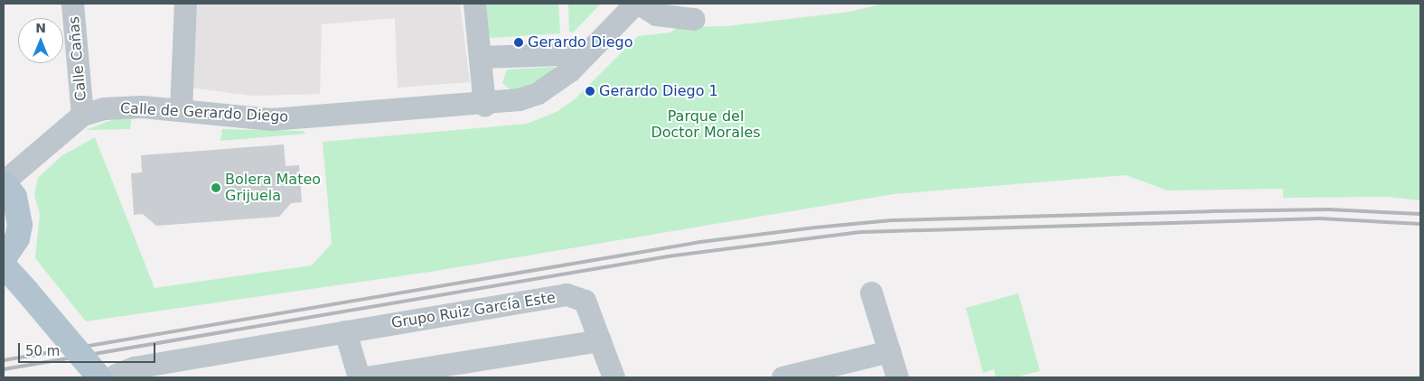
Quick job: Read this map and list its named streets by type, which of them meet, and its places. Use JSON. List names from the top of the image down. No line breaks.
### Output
{"streets":{"street":["Calle Cañas","Calle de Gerardo Diego","Grupo Ruiz García Este"]},"crossings":[["Calle Cañas","Calle de Gerardo Diego"]],"parks":["Parque del Doctor Morales"],"places":["Gerardo Diego","Gerardo Diego 1","Bolera Mateo Grijuela"],"scale_bar":"50 m","north":"top"}
